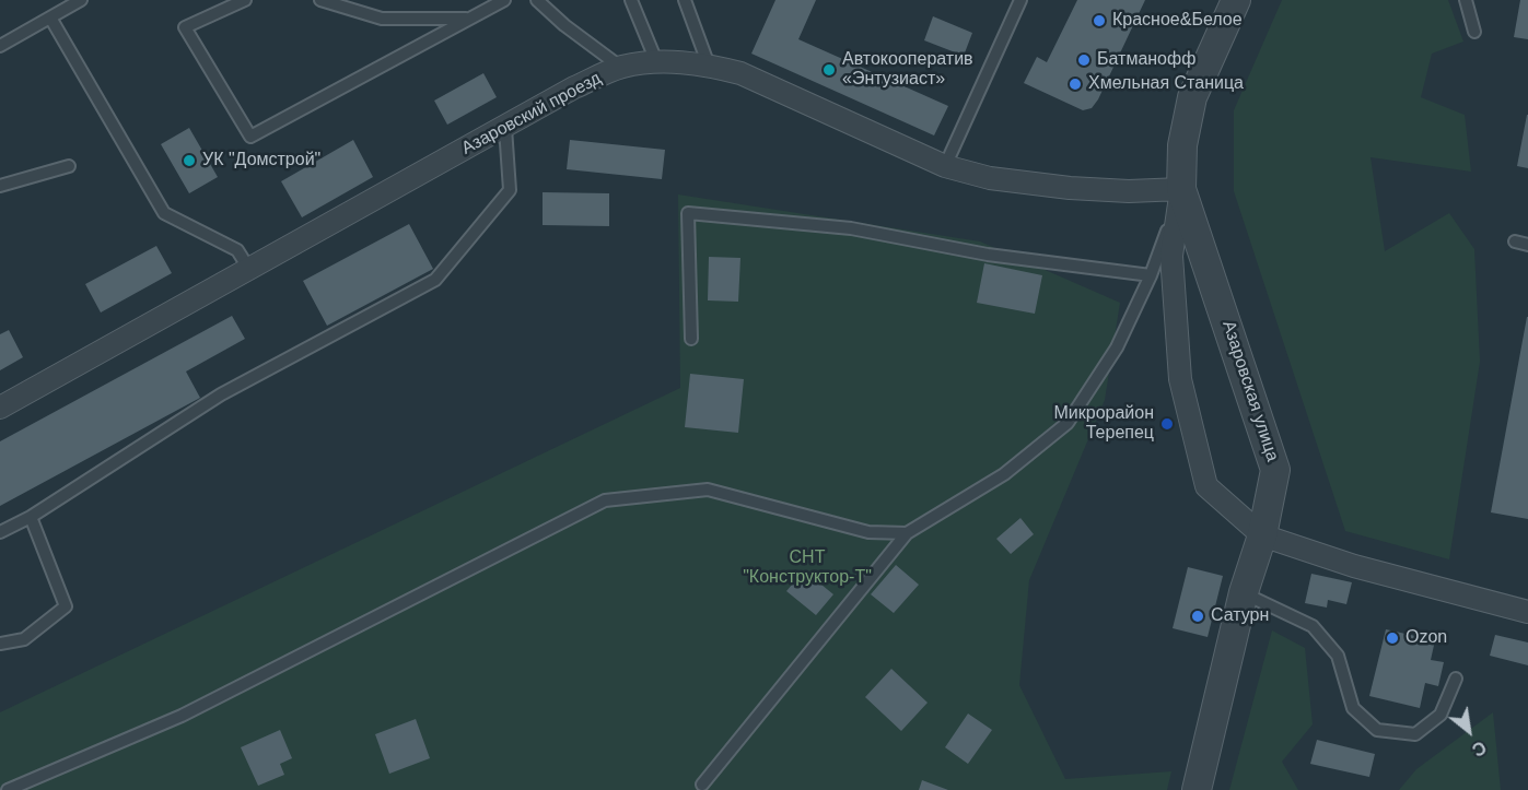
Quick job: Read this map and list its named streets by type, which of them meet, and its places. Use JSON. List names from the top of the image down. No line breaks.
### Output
{"streets":{"street":["Азаровский проезд","Азаровская улица"]},"crossings":[["Азаровский проезд","Азаровская улица"]],"parks":["СНТ \"Конструктор-Т\""],"places":["Красное&Белое","Батманофф","Автокооператив «Энтузиаст»","Хмельная Станица","УК \"Домстрой\"","Микрорайон Терепец","Сатурн","Ozon"],"north":"bottom right"}
